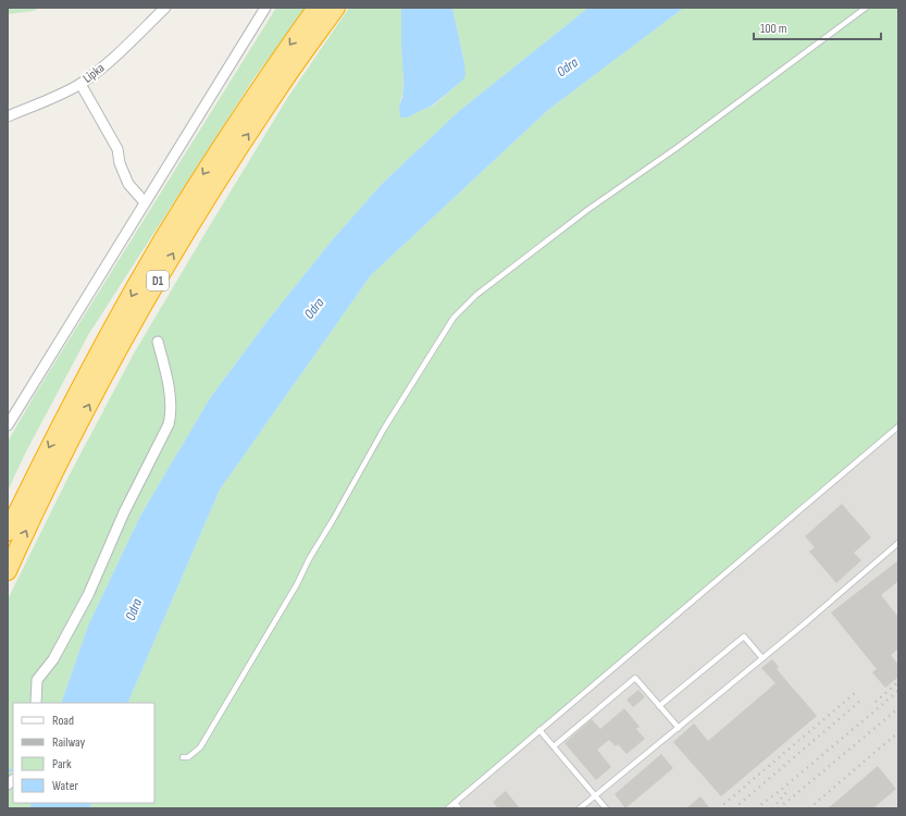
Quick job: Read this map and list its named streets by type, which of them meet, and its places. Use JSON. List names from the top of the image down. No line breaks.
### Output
{"streets":{"highway":["D1"],"street":["Lipka"]},"water":["Odra"],"legend":["Road","Railway","Park","Water"],"scale_bar":"100 m"}
